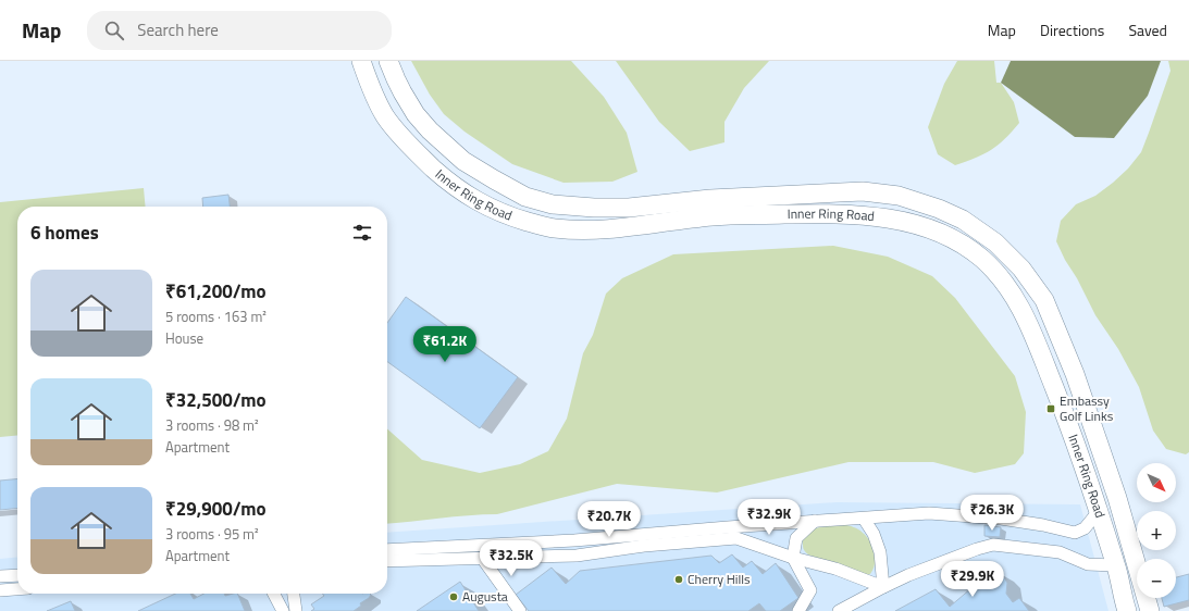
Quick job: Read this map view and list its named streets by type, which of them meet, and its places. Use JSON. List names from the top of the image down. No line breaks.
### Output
{"streets":{"main road":["Inner Ring Road"]},"places":{"transit":["Embassy Golf Links"],"other":["Cherry Hills","Augusta"]},"north":"bottom right","page":{"header":"Map","search":"Search here","nav":["Map","Directions","Saved"],"heading":"6 homes","list":[{"name":"₹61,200/mo","note":"5 rooms · 163 m² · House"},{"name":"₹32,500/mo","note":"3 rooms · 98 m² · Apartment"},{"name":"₹29,900/mo","note":"3 rooms · 95 m² · Apartment"}],"price":["₹61.2K","₹26.3K","₹32.9K","₹20.7K","₹32.5K","₹29.9K"],"map_buttons":["+","−"]}}
